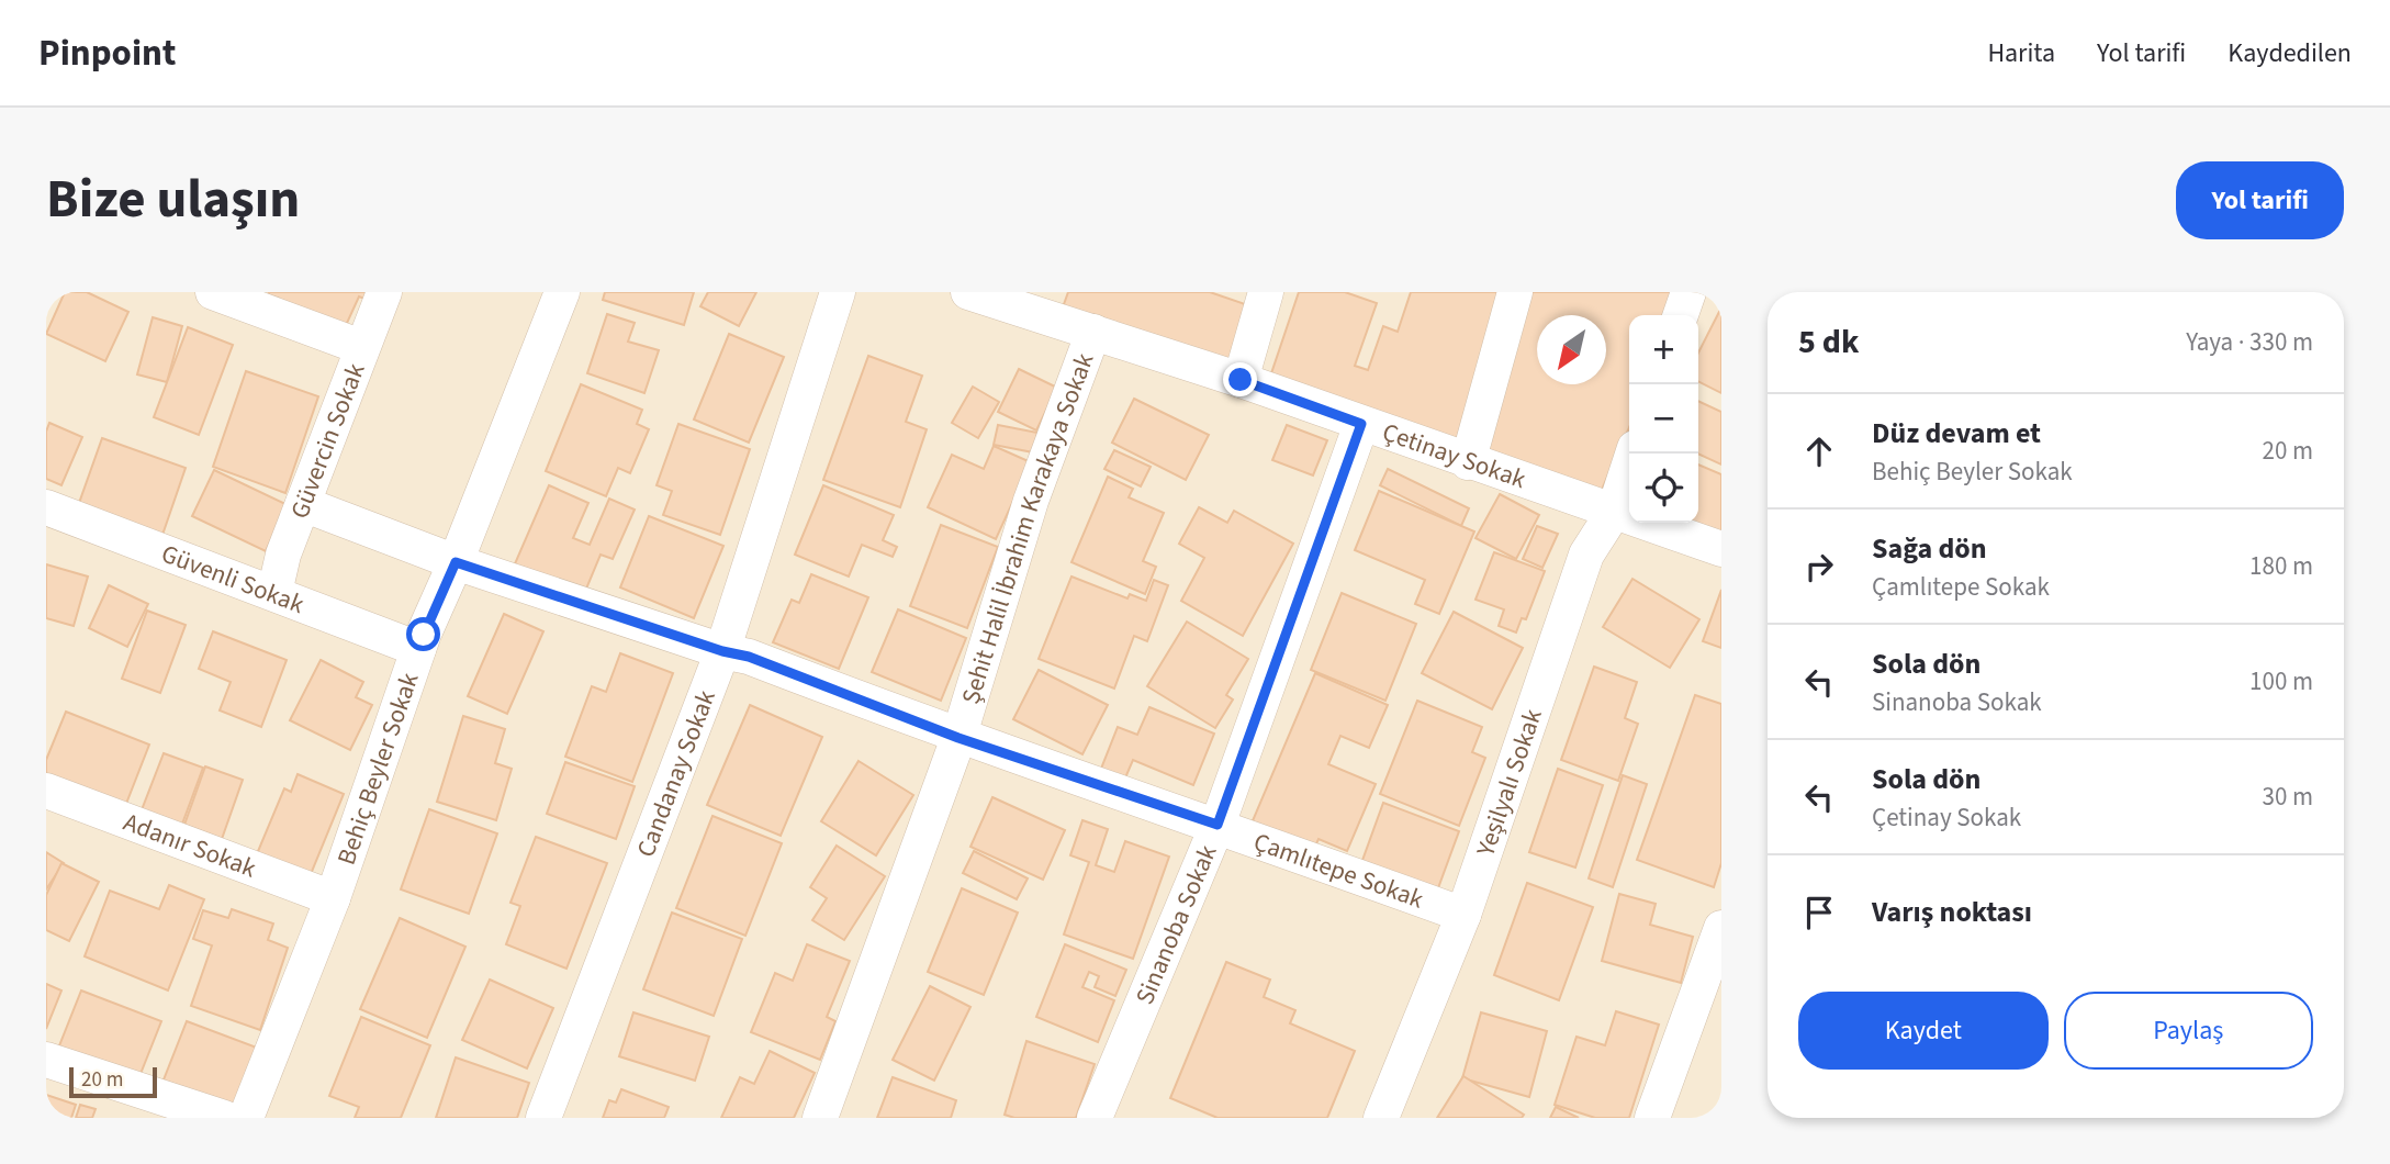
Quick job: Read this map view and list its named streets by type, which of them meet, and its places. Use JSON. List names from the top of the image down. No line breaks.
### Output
{"streets":{"street":["Güvercin Sokak","Çetinay Sokak","Şehit Halil İbrahim Karakaya Sokak","Güvenli Sokak","Behiç Beyler Sokak","Candanay Sokak","Yeşilyalı Sokak","Adanır Sokak","Çamlıtepe Sokak","Sinanoba Sokak"]},"crossings":[["Güvercin Sokak","Güvenli Sokak"],["Güvercin Sokak","Çamlıtepe Sokak"],["Çetinay Sokak","Şehit Halil İbrahim Karakaya Sokak"],["Çetinay Sokak","Yeşilyalı Sokak"],["Çetinay Sokak","Sinanoba Sokak"],["Şehit Halil İbrahim Karakaya Sokak","Çamlıtepe Sokak"],["Güvenli Sokak","Behiç Beyler Sokak"],["Behiç Beyler Sokak","Adanır Sokak"],["Behiç Beyler Sokak","Çamlıtepe Sokak"],["Candanay Sokak","Çamlıtepe Sokak"],["Yeşilyalı Sokak","Çamlıtepe Sokak"],["Çamlıtepe Sokak","Sinanoba Sokak"]],"scale_bar":"20 m","north":"bottom left","page":{"header":"Pinpoint","nav":["Harita","Yol tarifi","Kaydedilen"],"title":"Bize ulaşın","buttons":["Yol tarifi",["Kaydet","Paylaş"]],"heading":["5 dk","Yaya · 330 m"],"map_buttons":["+","−"],"list":[["Düz devam et","Behiç Beyler Sokak","20 m"],["Sağa dön","Çamlıtepe Sokak","180 m"],["Sola dön","Sinanoba Sokak","100 m"],["Sola dön","Çetinay Sokak","30 m"],"Varış noktası"],"scale":"20 m"}}
